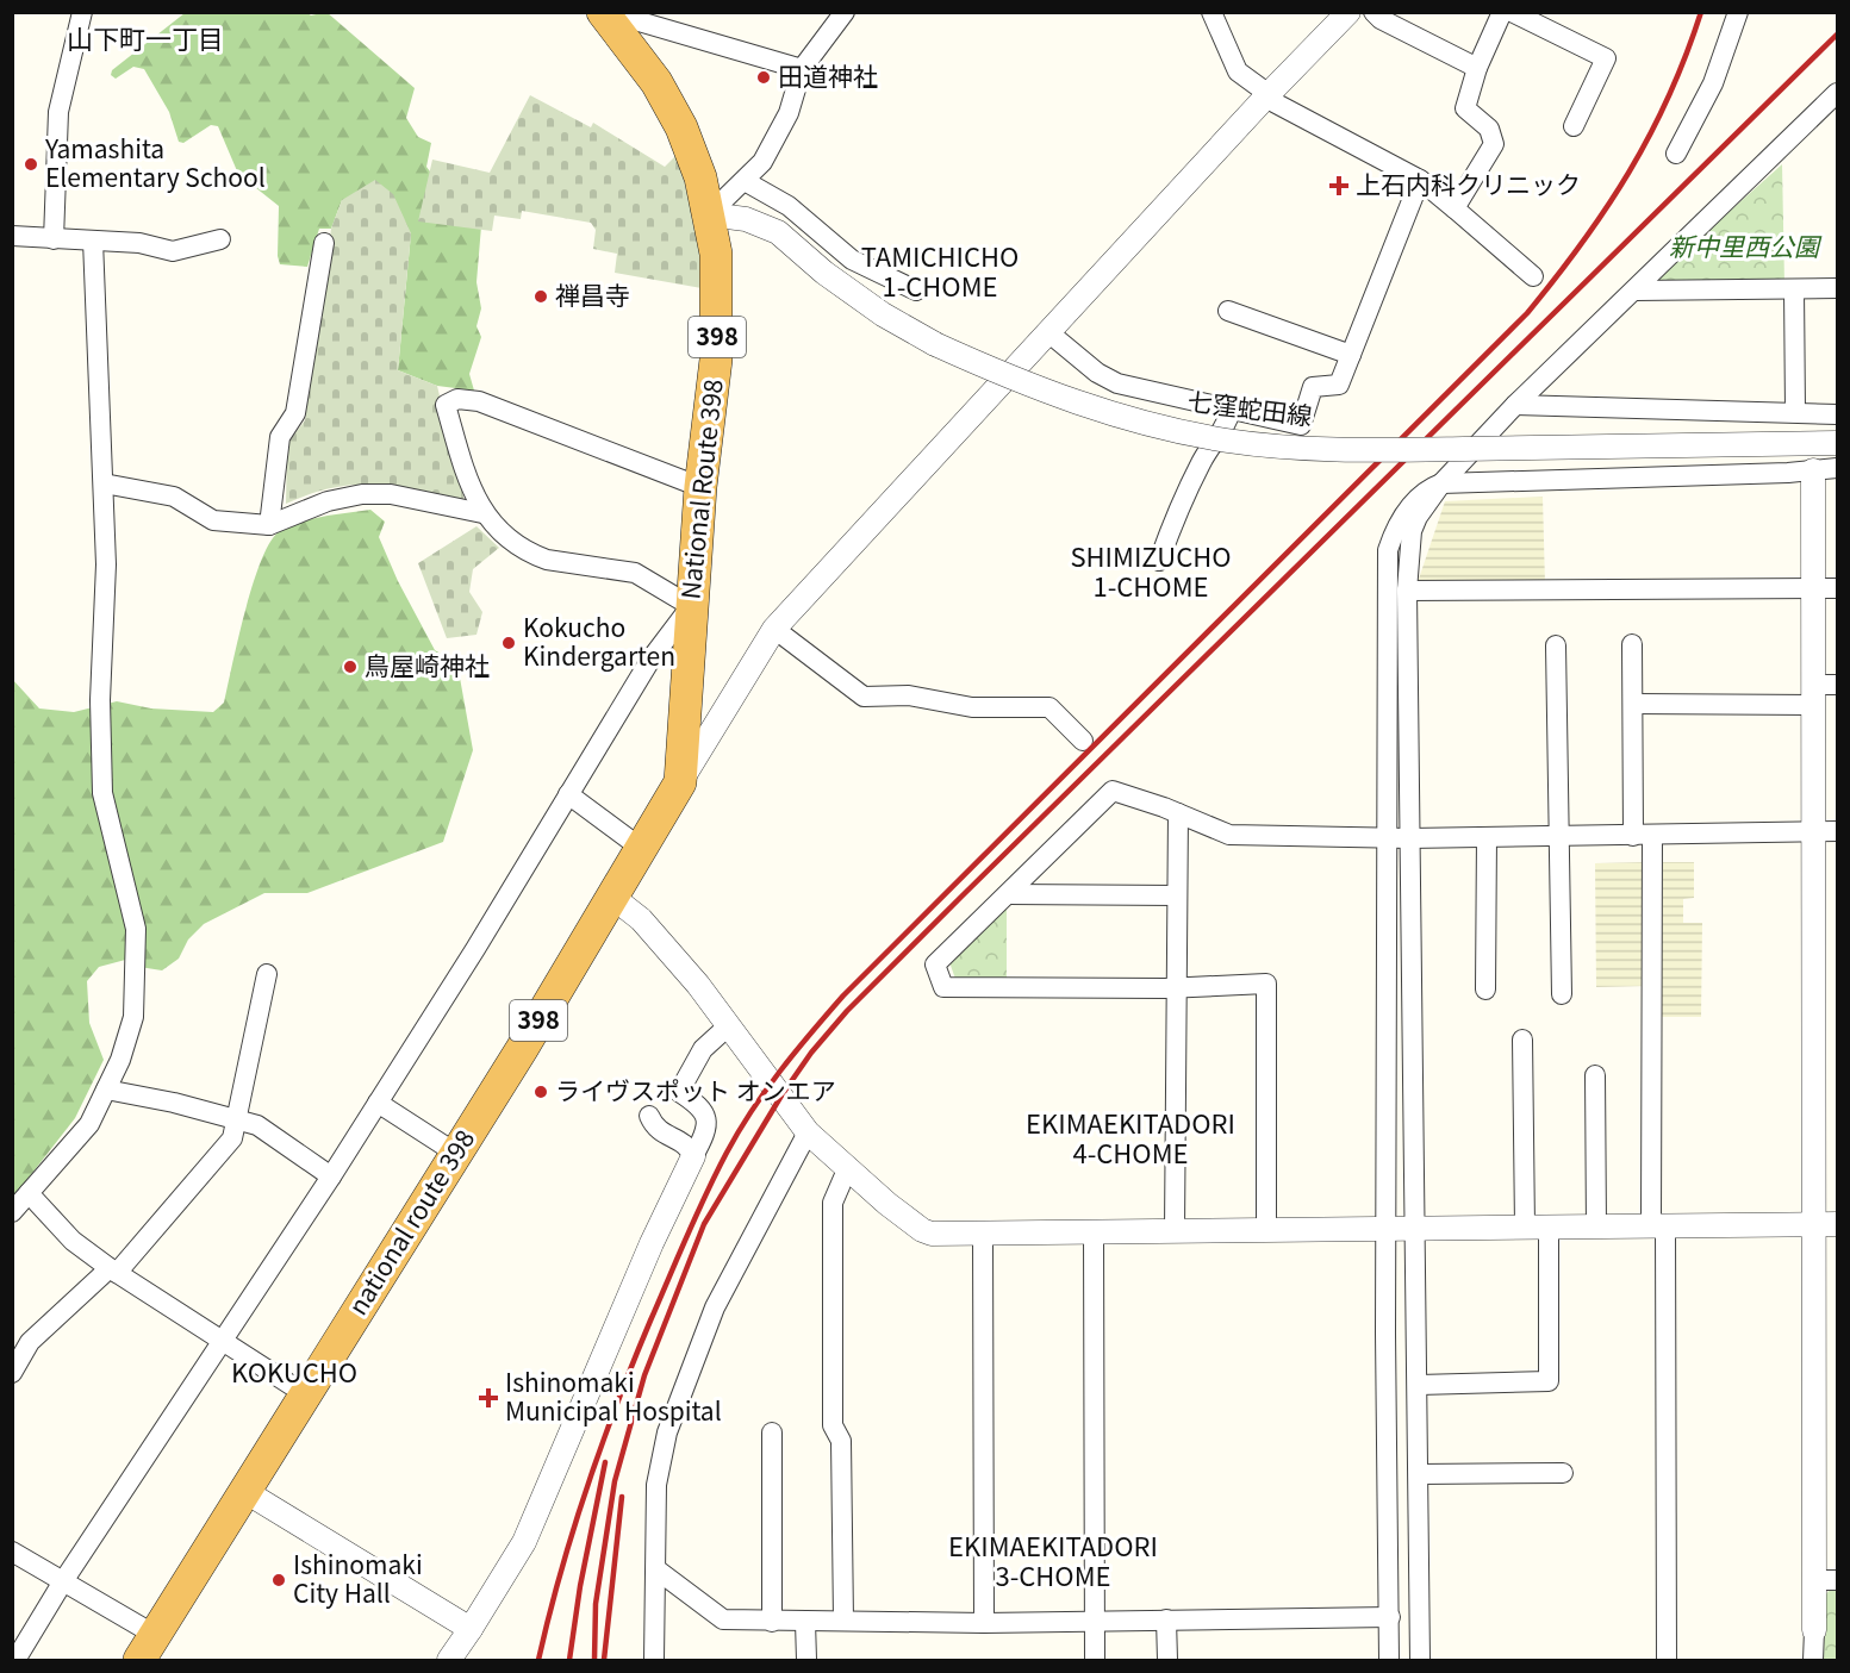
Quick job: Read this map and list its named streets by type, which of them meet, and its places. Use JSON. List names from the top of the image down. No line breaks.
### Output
{"streets":{"highway":["398","National Route 398","national route 398"],"street":["七窪蛇田線"]},"crossings":[["七窪蛇田線","National Route 398"],["National Route 398","national route 398"]],"districts":["山下町一丁目","TAMICHICHO 1-CHOME","SHIMIZUCHO 1-CHOME","EKIMAEKITADORI 4-CHOME","KOKUCHO","EKIMAEKITADORI 3-CHOME"],"parks":["新中里西公園"],"places":{"other":["田道神社","Yamashita Elementary School","禅昌寺","Kokucho Kindergarten","鳥屋崎神社","ライヴスポット オンエア","Ishinomaki City Hall"],"health":["上石内科クリニック","Ishinomaki Municipal Hospital"]}}
